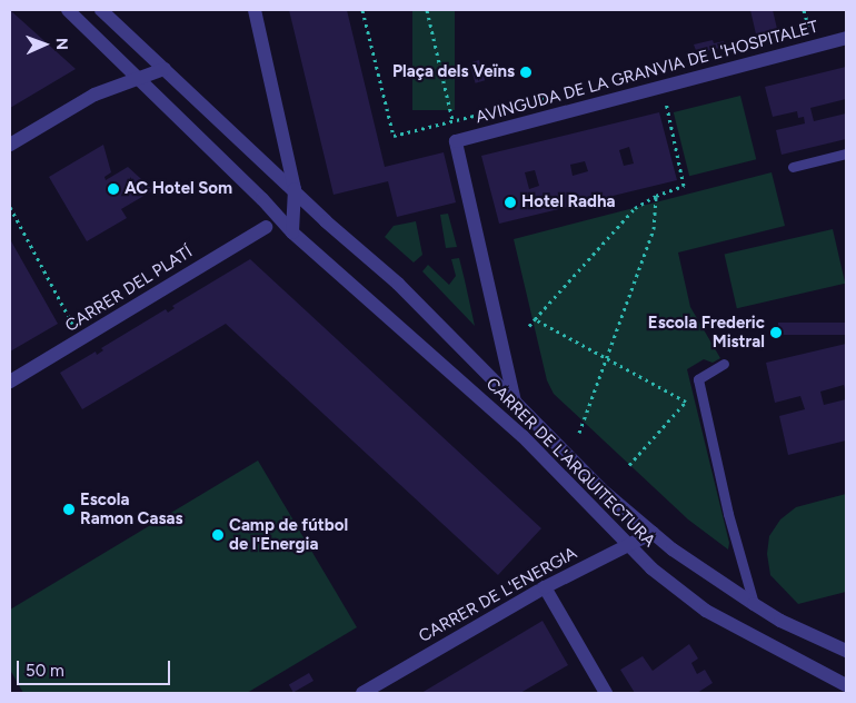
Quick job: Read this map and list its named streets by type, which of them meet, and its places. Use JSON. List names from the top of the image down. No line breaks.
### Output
{"streets":{"street":["AVINGUDA DE LA GRANVIA DE L'HOSPITALET","CARRER DEL PLATÍ","CARRER DE L'ARQUITECTURA","CARRER DE L'ENERGIA"]},"crossings":[["AVINGUDA DE LA GRANVIA DE L'HOSPITALET","CARRER DE L'ARQUITECTURA"],["CARRER DE L'ARQUITECTURA","CARRER DE L'ENERGIA"]],"places":["Plaça dels Veïns","AC Hotel Som","Hotel Radha","Escola Frederic Mistral","Escola Ramon Casas","Camp de fútbol de l'Energia"],"scale_bar":"50 m","north":"right"}
